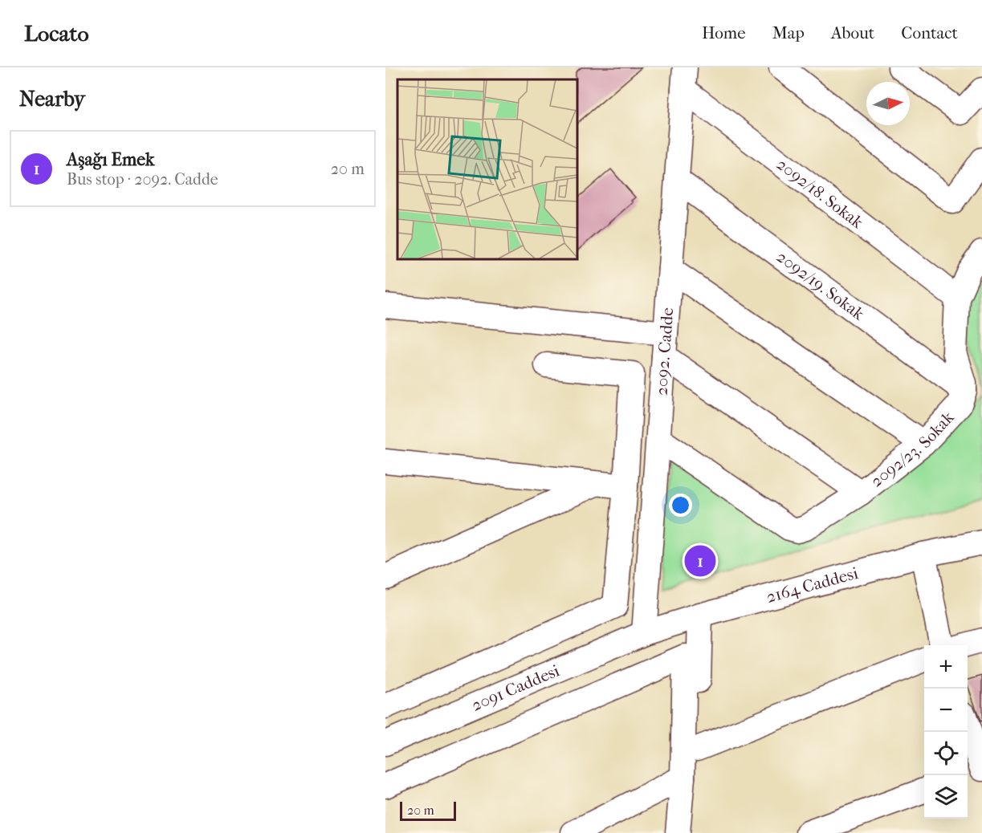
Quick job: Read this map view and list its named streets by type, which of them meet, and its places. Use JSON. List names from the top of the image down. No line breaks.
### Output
{"streets":{"street":["2092/18. Sokak","2092/19. Sokak","2092. Cadde","2092/23. Sokak","2164 Caddesi","2091 Caddesi"]},"crossings":[["2092/18. Sokak","2092. Cadde"],["2092/19. Sokak","2092. Cadde"],["2092/19. Sokak","2092/23. Sokak"],["2092. Cadde","2092/23. Sokak"],["2092. Cadde","2164 Caddesi"],["2092. Cadde","2091 Caddesi"],["2164 Caddesi","2091 Caddesi"]],"scale_bar":"20 m","north":"right","page":{"header":"Locato","nav":["Home","Map","About","Contact"],"heading":"Nearby","list":[{"mark":"1","name":"Aşağı Emek","note":"Bus stop · 2092. Cadde","value":"20 m"}],"pins":"1","map_buttons":["+","−"],"scale":"20 m"}}
